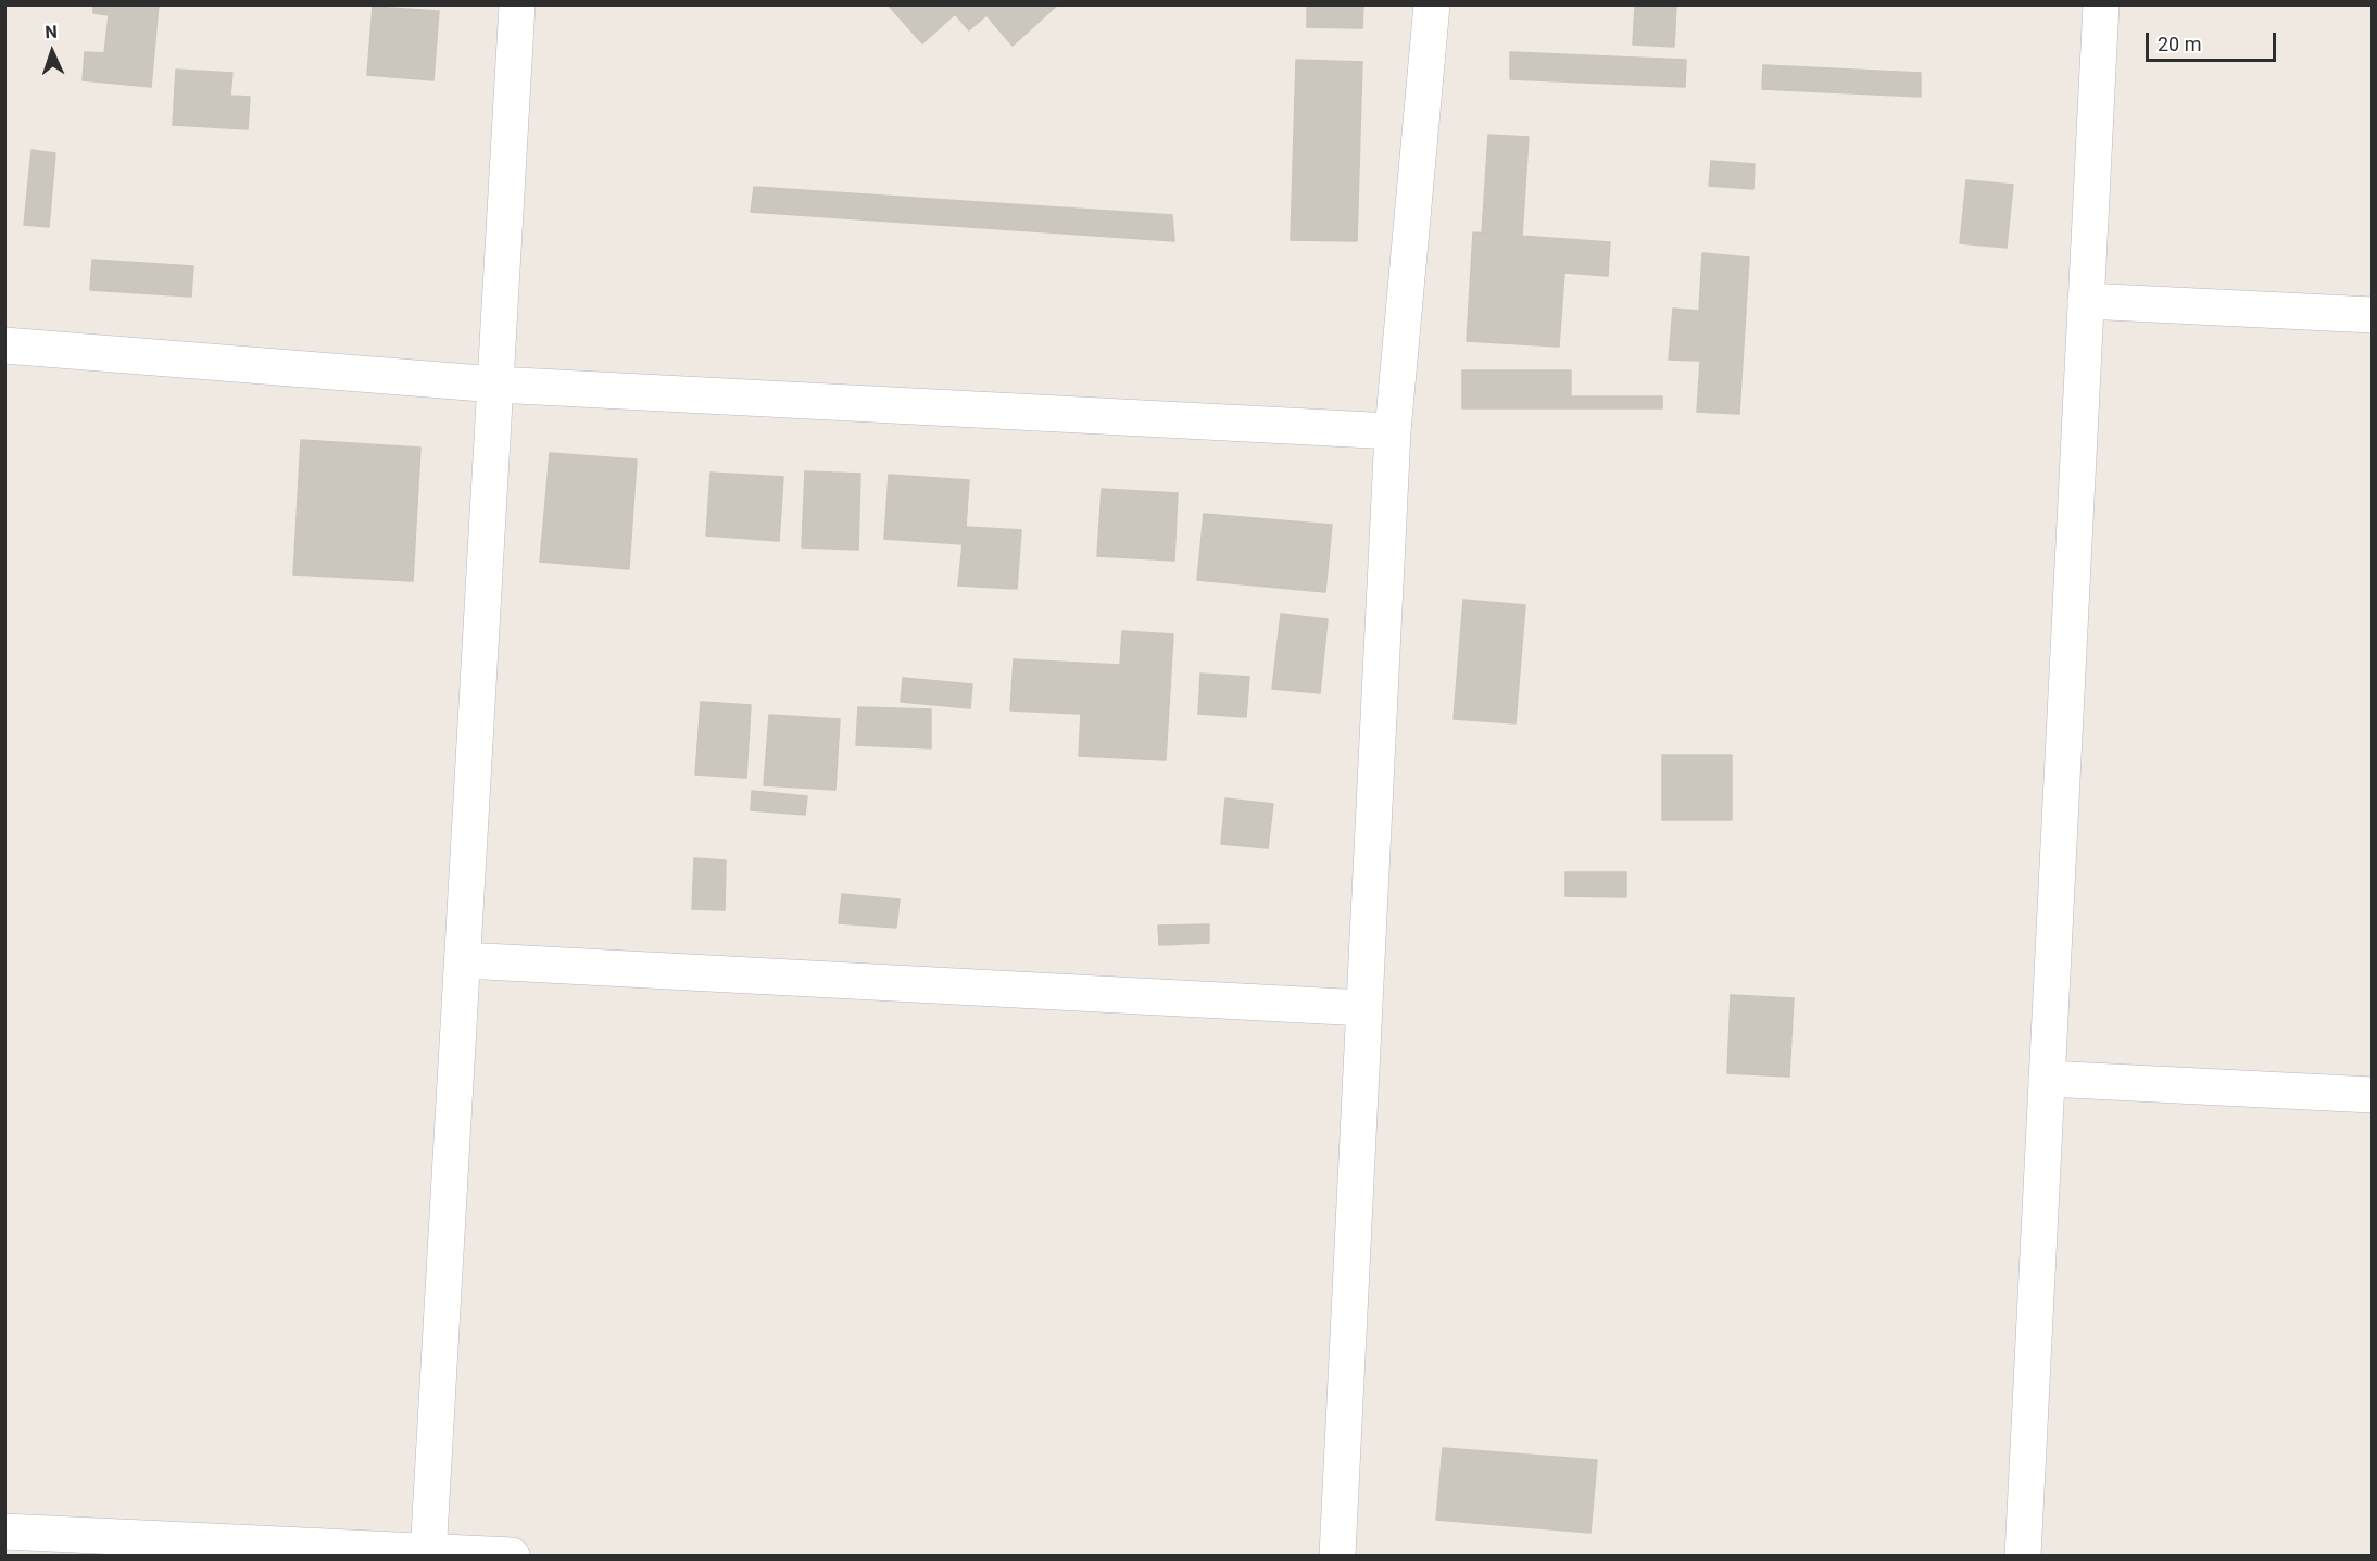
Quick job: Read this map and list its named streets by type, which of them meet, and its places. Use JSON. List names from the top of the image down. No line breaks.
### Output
{"scale_bar":"20 m","north":"top"}
